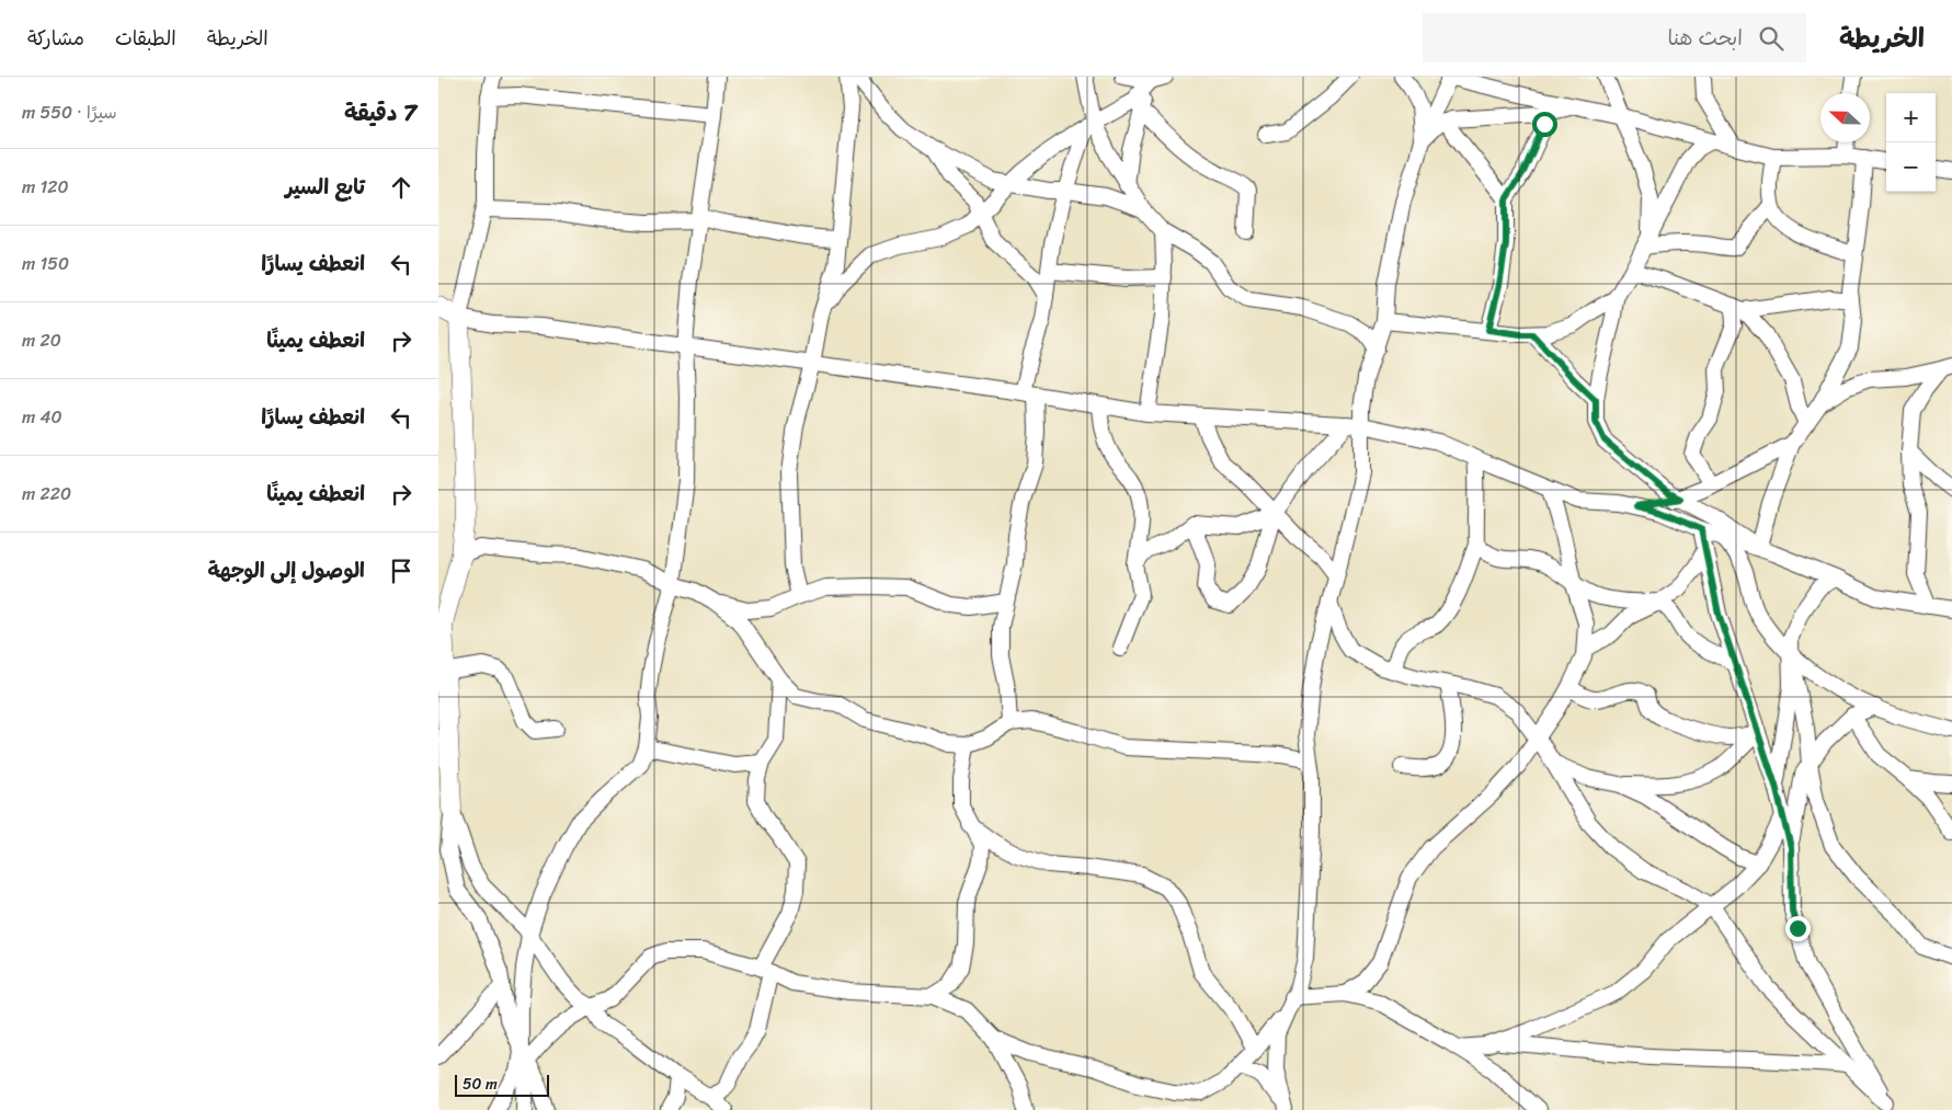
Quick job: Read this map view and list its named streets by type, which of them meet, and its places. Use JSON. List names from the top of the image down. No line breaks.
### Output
{"scale_bar":"50 m","north":"left","page":{"header":"الخريطة","search":"ابحث هنا","nav":["الخريطة","الطبقات","مشاركة"],"heading":["7 دقيقة","سيرًا · 550 m"],"map_buttons":["+","−"],"list":[["تابع السير","120 m"],["انعطف يسارًا","150 m"],["انعطف يمينًا","20 m"],["انعطف يسارًا","40 m"],["انعطف يمينًا","220 m"],"الوصول إلى الوجهة"],"scale":"50 m"}}
